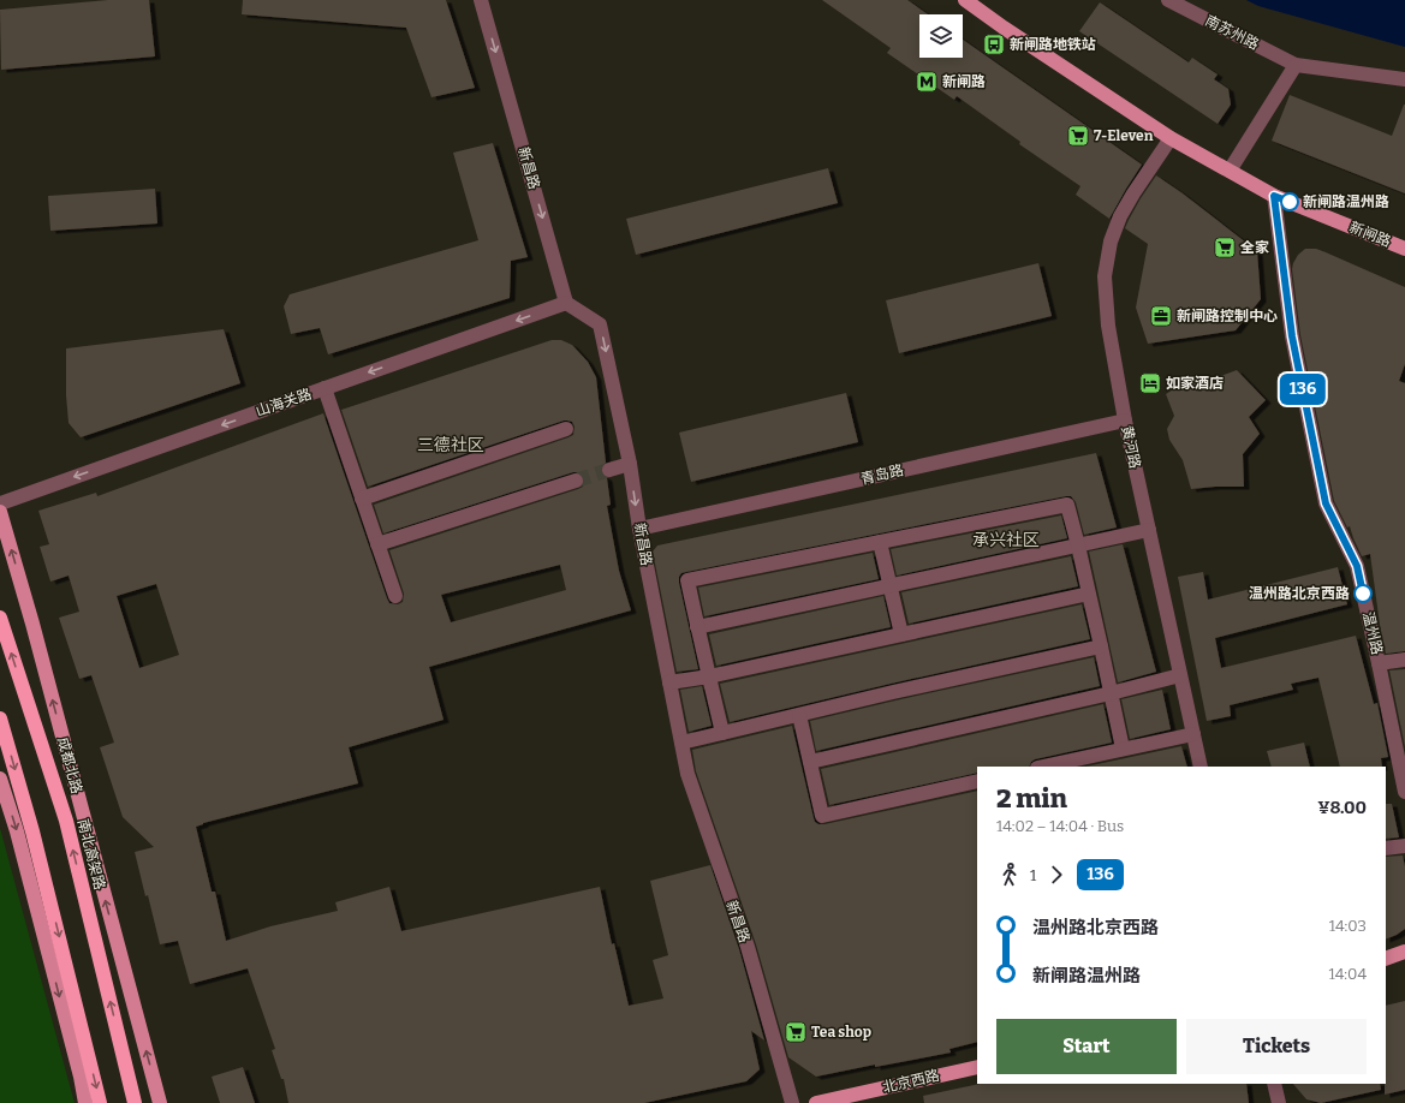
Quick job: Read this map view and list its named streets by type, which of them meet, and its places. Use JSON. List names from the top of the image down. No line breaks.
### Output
{"streets":{"highway":["南北高架路"],"main road":["新闸路","成都北路","北京西路"],"street":["南苏州路","新昌路","山海关路","黄河路","青岛路","温州路"]},"crossings":[["新昌路","山海关路"],["新昌路","青岛路"],["新闸路","黄河路"],["新闸路","温州路"],["黄河路","青岛路"]],"one_way":["新昌路"],"districts":["三德社区","承兴社区"],"places":{"bus stop":["新闸路地铁站"],"metro station":["新闸路"],"supermarket":["7-Eleven","全家","Tea shop"],"other":["新闸路温州路","温州路北京西路"],"office":["新闸路控制中心"],"hotel":["如家酒店"]},"lines":["bus line 136"],"page":{"on_map":"136","heading":["2 min","14:02 – 14:04 · Bus","¥8.00"],"legs":["1","136"],"list":[{"name":"温州路北京西路","value":"14:03"},{"name":"新闸路温州路","value":"14:04"}],"buttons":["Start","Tickets"]}}
